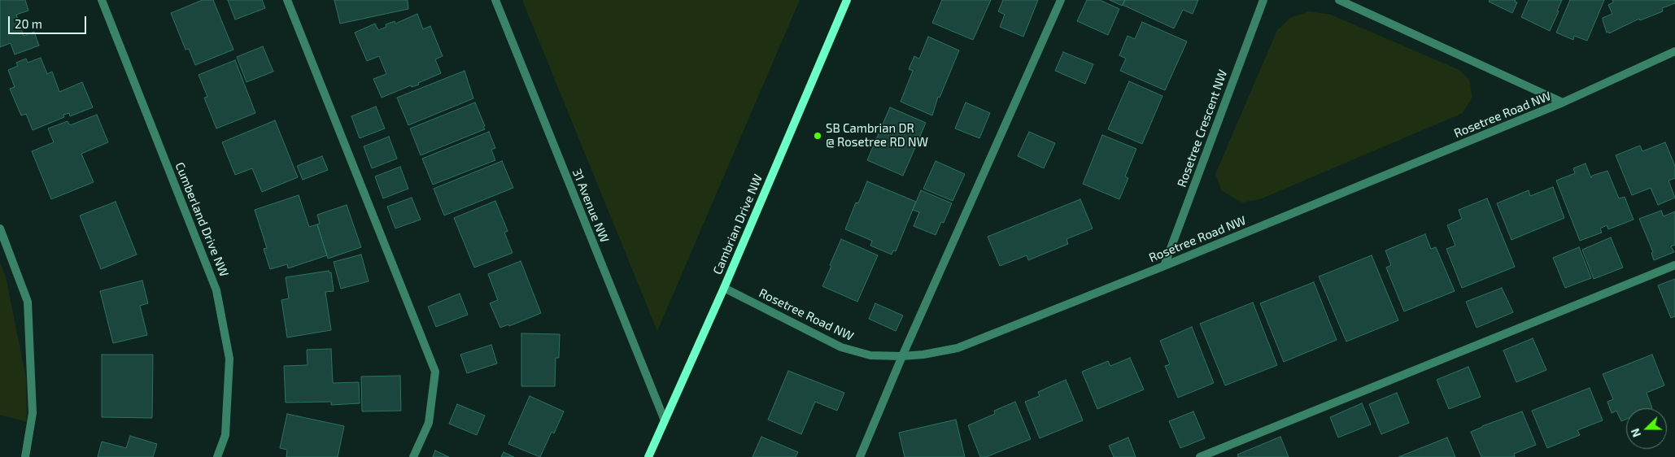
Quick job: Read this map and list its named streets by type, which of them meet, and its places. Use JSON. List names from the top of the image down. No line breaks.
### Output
{"streets":{"street":["Rosetree Road NW","Rosetree Crescent NW","31 Avenue NW","Cumberland Drive NW","Cambrian Drive NW"]},"crossings":[["Rosetree Road NW","Rosetree Crescent NW"],["Rosetree Road NW","Cambrian Drive NW"],["31 Avenue NW","Cambrian Drive NW"]],"places":["SB Cambrian DR @ Rosetree RD NW"],"scale_bar":"20 m","north":"left"}
